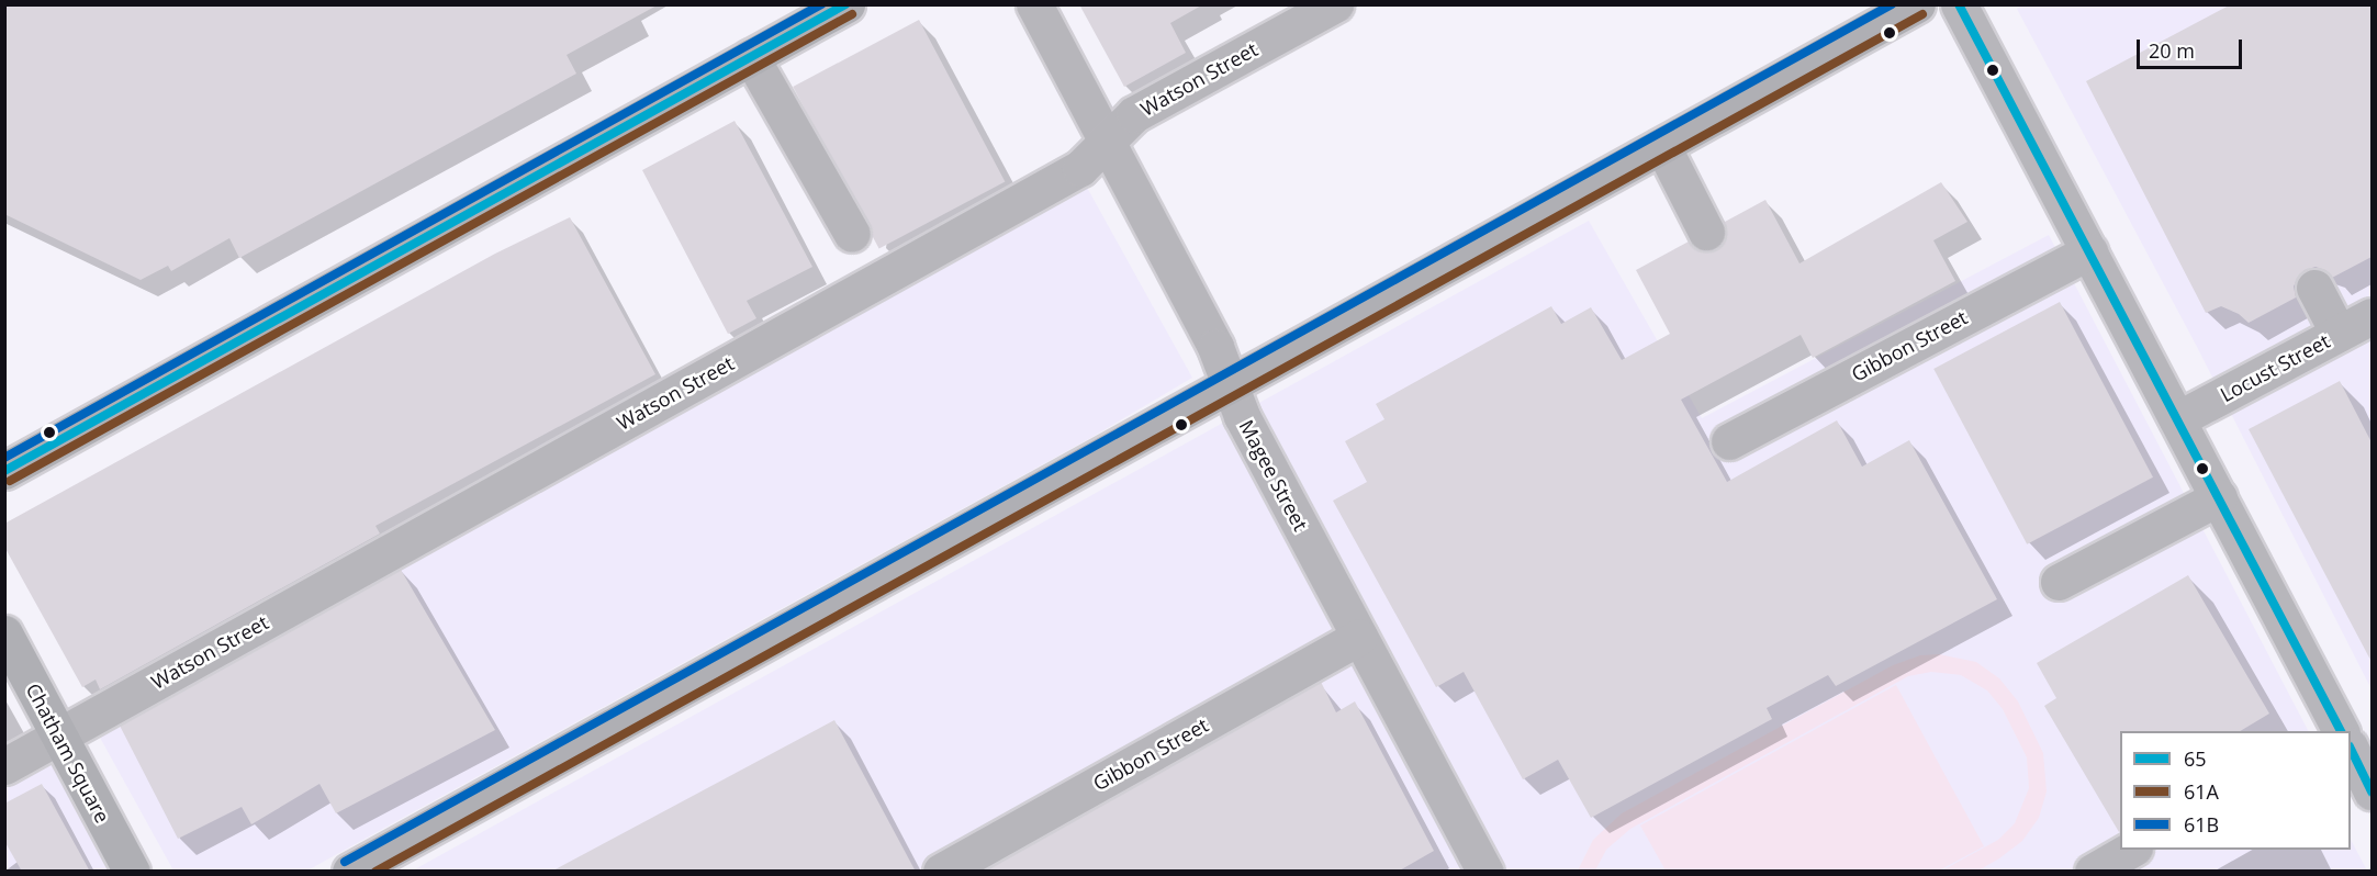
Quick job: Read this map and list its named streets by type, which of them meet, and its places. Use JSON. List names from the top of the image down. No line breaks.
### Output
{"streets":{"main road":["Chatham Square"],"street":["Watson Street","Gibbon Street","Locust Street","Magee Street"]},"crossings":[["Watson Street","Magee Street"],["Watson Street","Chatham Square"],["Gibbon Street","Magee Street"]],"lines":["transit line 65","transit line 61B","transit line 61A"],"legend":["65","61A","61B"],"scale_bar":"20 m"}
